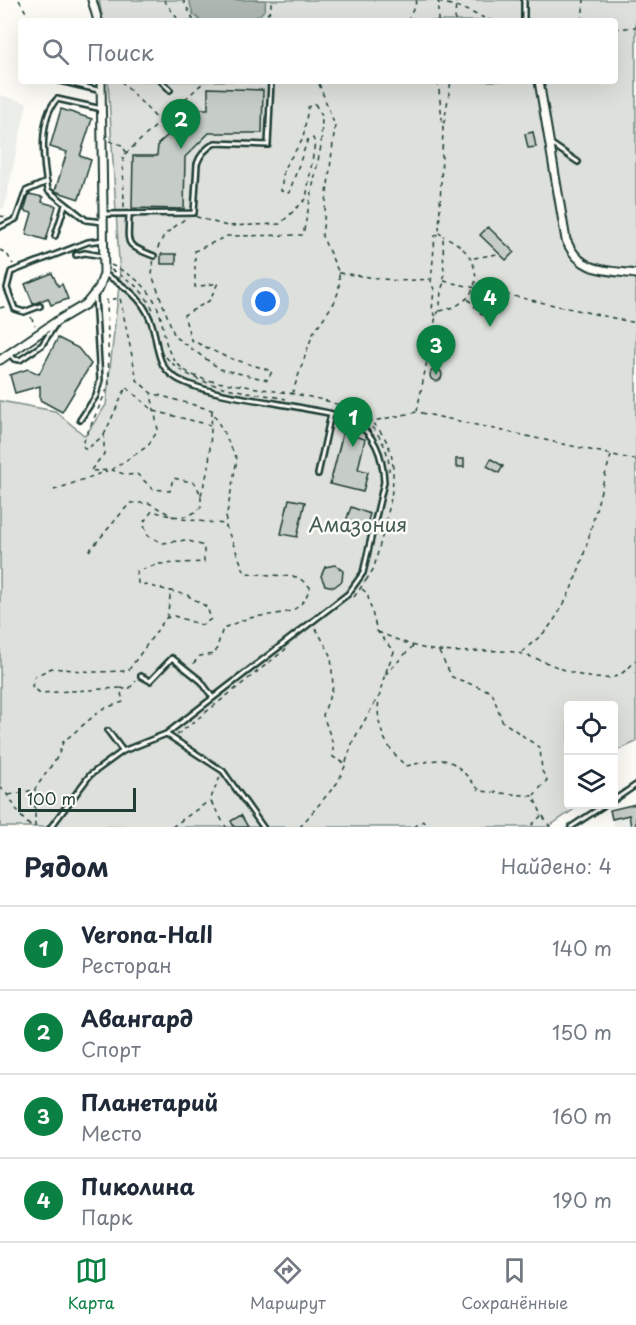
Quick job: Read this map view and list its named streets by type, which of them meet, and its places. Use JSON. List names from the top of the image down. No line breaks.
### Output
{"parks":["Амазония"],"scale_bar":"100 m","page":{"search":"Поиск","pins":["2","4","3","1"],"scale":"100 m","heading":["Рядом","Найдено: 4"],"list":[{"mark":"1","name":"Verona-Hall","note":"Ресторан","value":"140 m"},{"mark":"2","name":"Авангард","note":"Спорт","value":"150 m"},{"mark":"3","name":"Планетарий","note":"Место","value":"160 m"},{"mark":"4","name":"Пиколина","note":"Парк","value":"190 m"}],"nav":["Карта","Маршрут","Сохранённые"]}}
